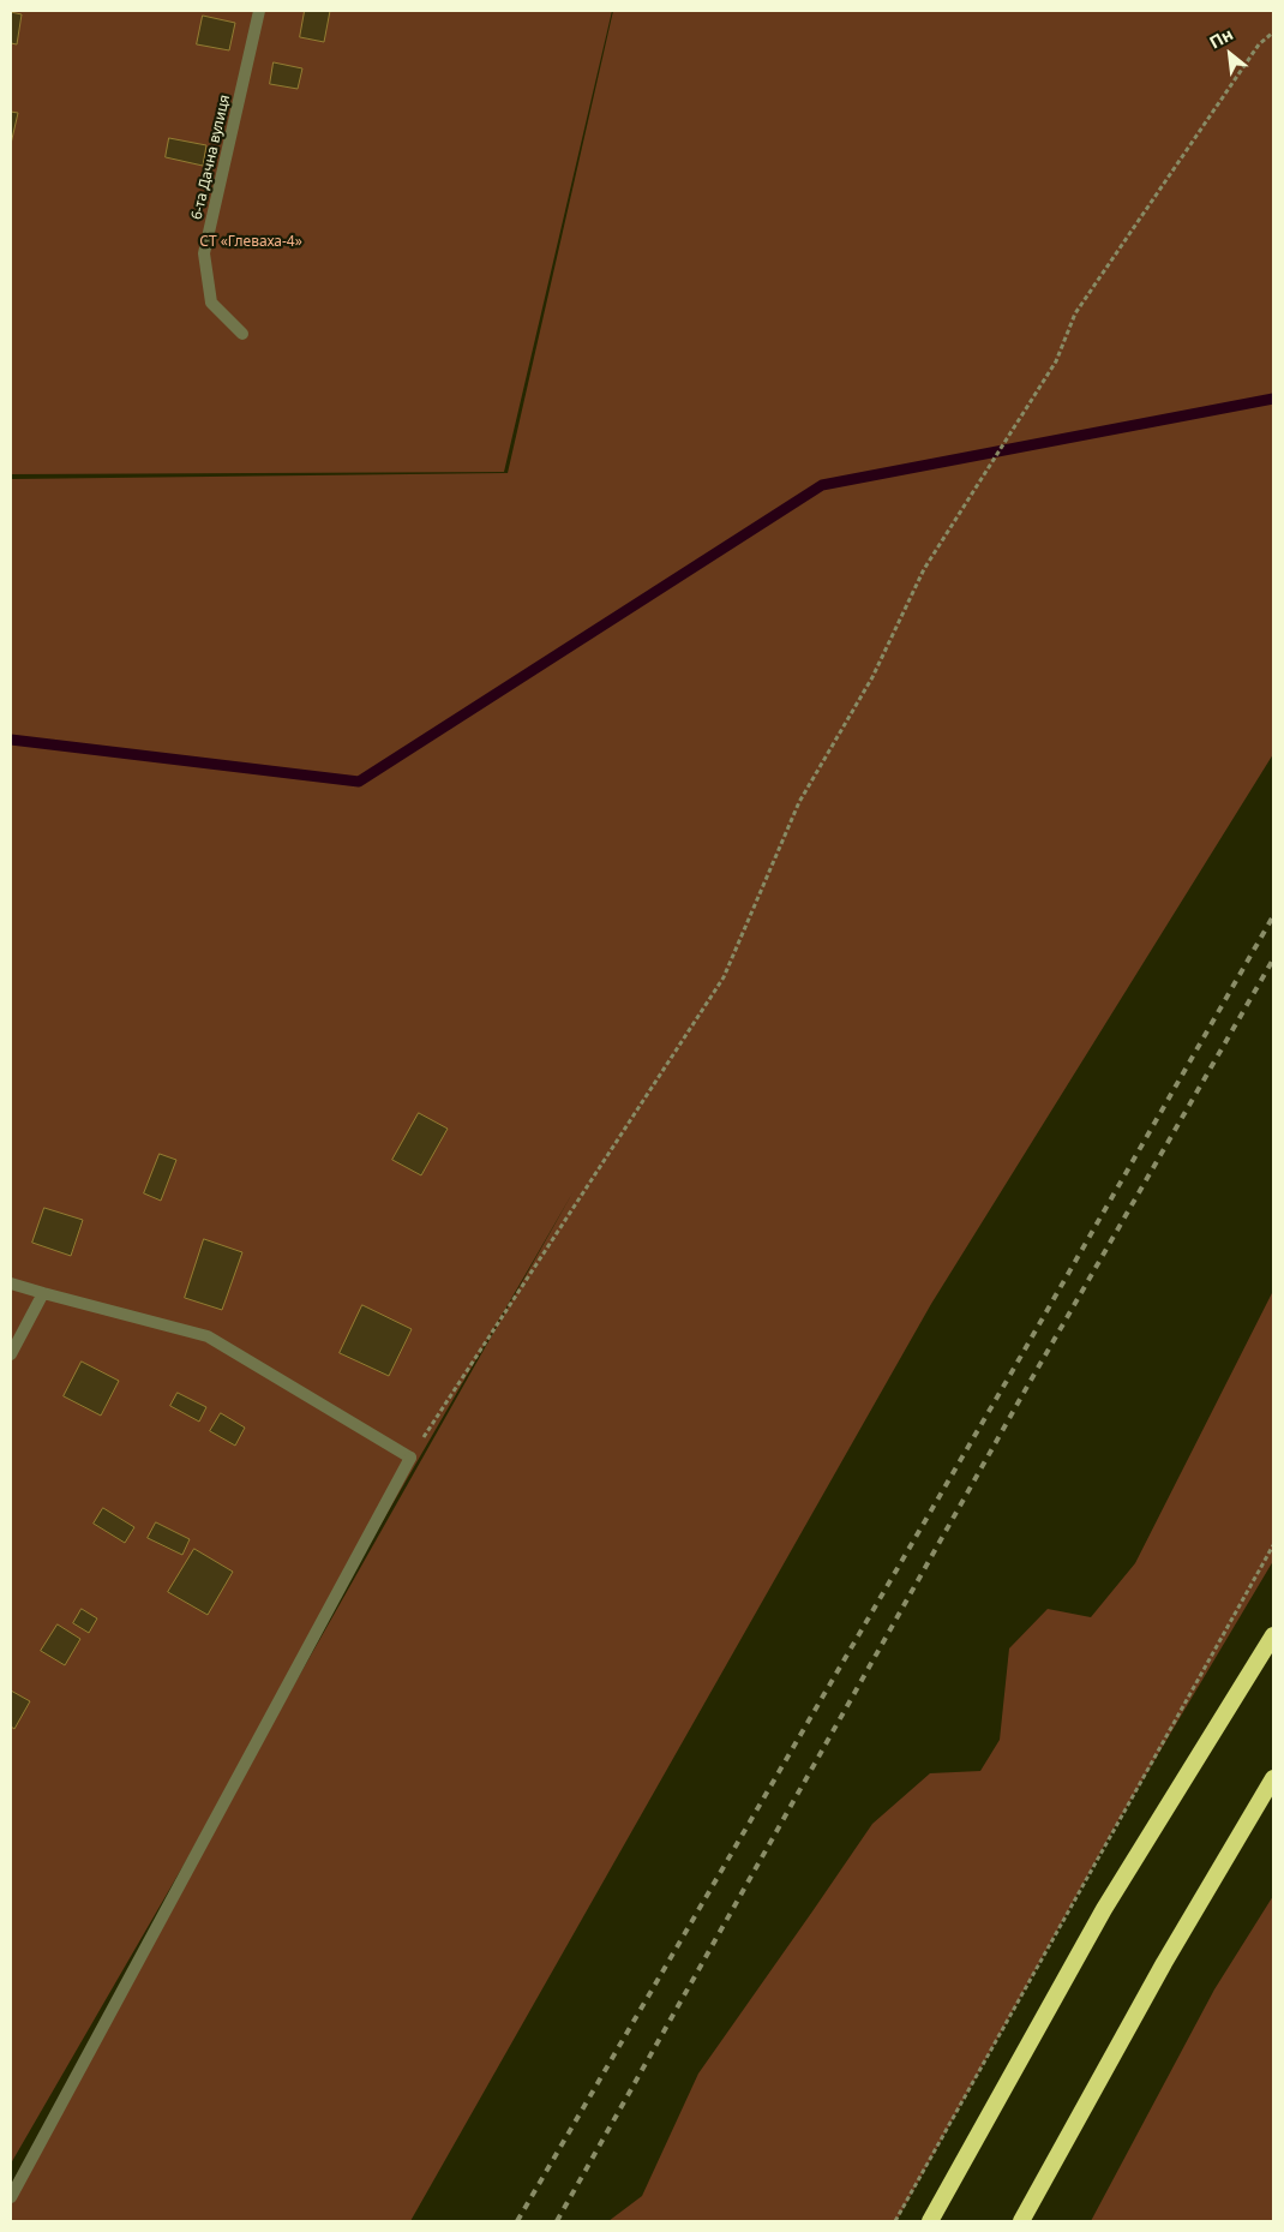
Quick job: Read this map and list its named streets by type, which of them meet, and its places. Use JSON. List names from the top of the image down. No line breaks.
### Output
{"streets":{"street":["6-та Дачна вулиця"]},"parks":["СТ «Глеваха-4»"],"north":"top left"}
